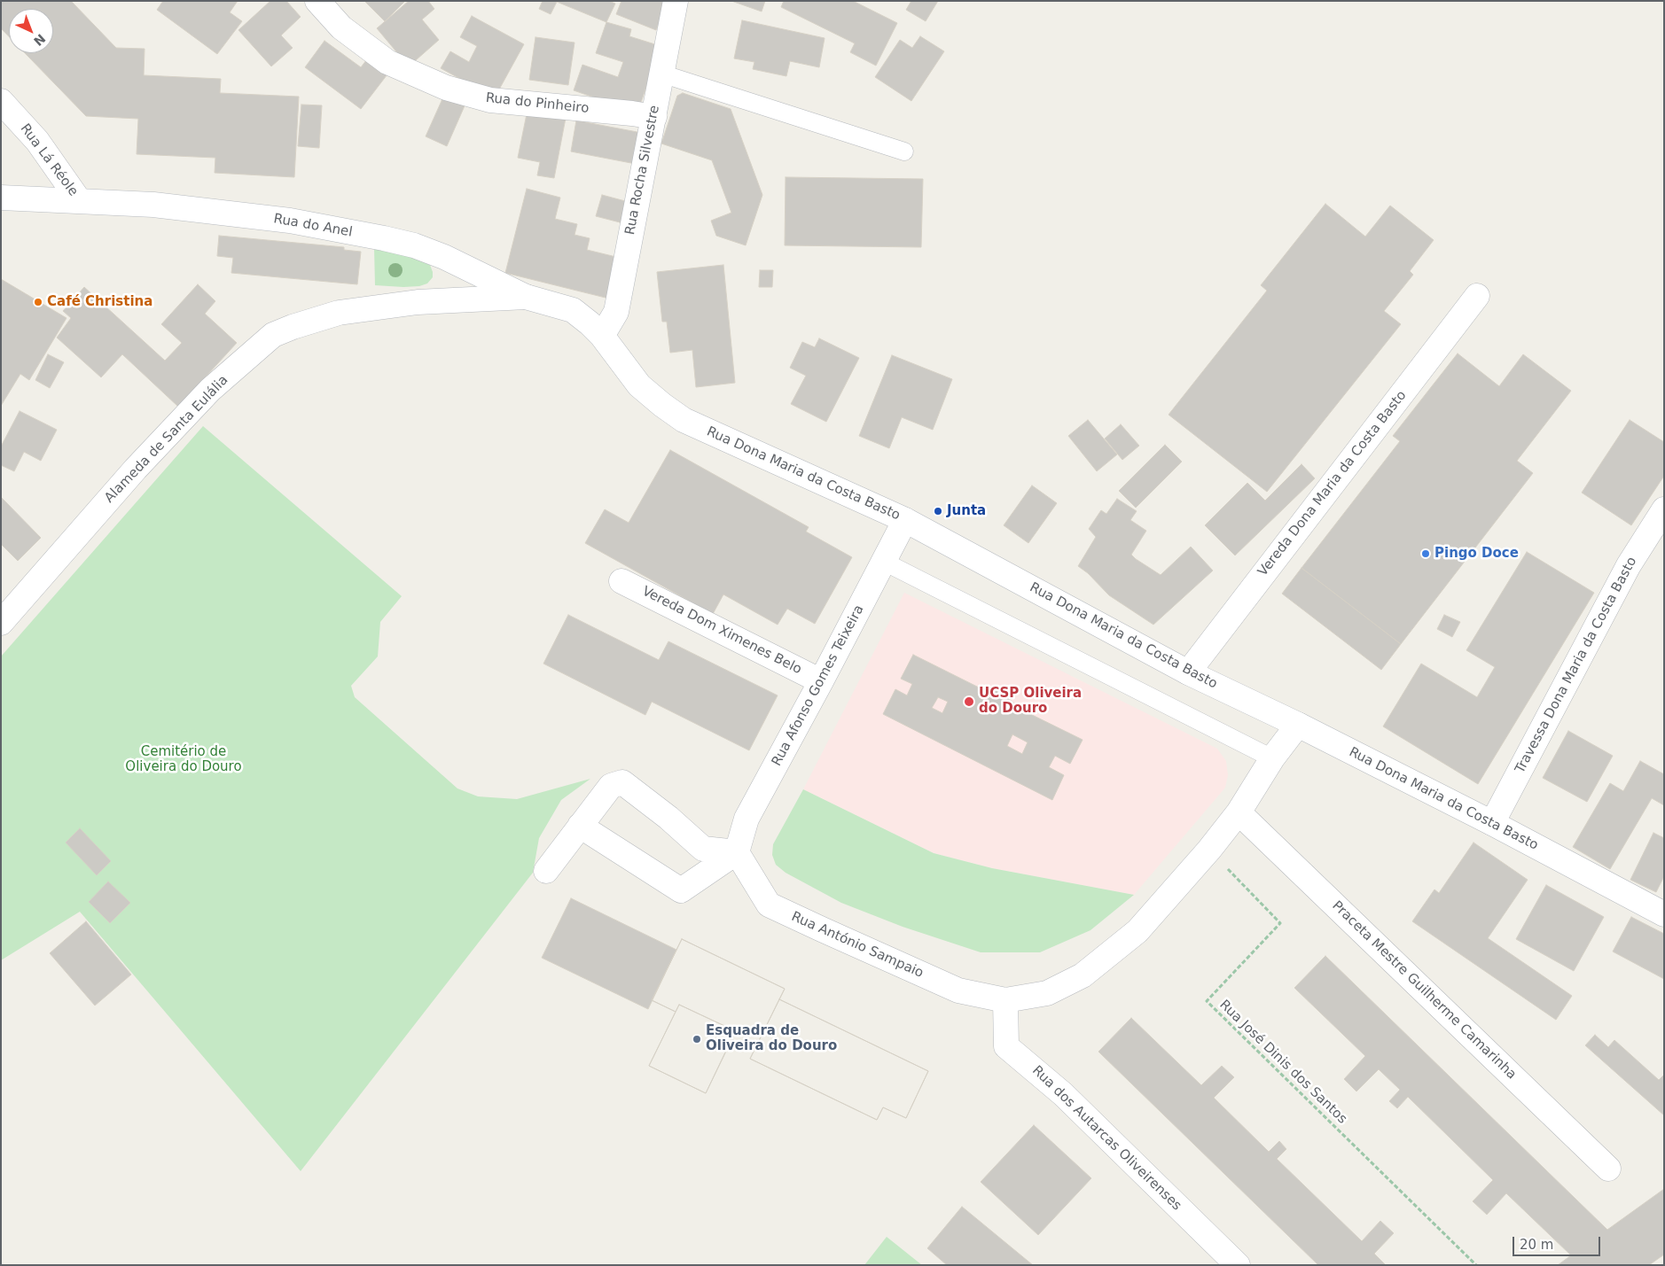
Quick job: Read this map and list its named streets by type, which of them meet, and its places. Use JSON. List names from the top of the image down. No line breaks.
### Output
{"streets":{"street":["Rua do Pinheiro","Rua Lá Réole","Rua Rocha Silvestre","Rua do Anel","Alameda de Santa Eulália","Rua Dona Maria da Costa Basto","Vereda Dona Maria da Costa Basto","Vereda Dom Ximenes Belo","Travessa Dona Maria da Costa Basto","Rua Afonso Gomes Teixeira","Rua António Sampaio","Praceta Mestre Guilherme Camarinha","Rua dos Autarcas Oliveirenses"],"path":["Rua José Dinis dos Santos"]},"crossings":[["Rua do Pinheiro","Rua Rocha Silvestre"],["Rua Lá Réole","Rua do Anel"],["Rua Rocha Silvestre","Rua do Anel"],["Rua Rocha Silvestre","Rua Dona Maria da Costa Basto"],["Rua do Anel","Alameda de Santa Eulália"],["Rua do Anel","Rua Dona Maria da Costa Basto"],["Rua Dona Maria da Costa Basto","Vereda Dona Maria da Costa Basto"],["Rua Dona Maria da Costa Basto","Travessa Dona Maria da Costa Basto"],["Rua Dona Maria da Costa Basto","Rua Afonso Gomes Teixeira"],["Vereda Dom Ximenes Belo","Rua Afonso Gomes Teixeira"],["Rua Afonso Gomes Teixeira","Rua António Sampaio"],["Rua António Sampaio","Rua dos Autarcas Oliveirenses"]],"parks":["Cemitério de Oliveira do Douro"],"places":["Café Christina","Junta","Pingo Doce","UCSP Oliveira do Douro","Esquadra de Oliveira do Douro"],"scale_bar":"20 m","north":"bottom right"}
